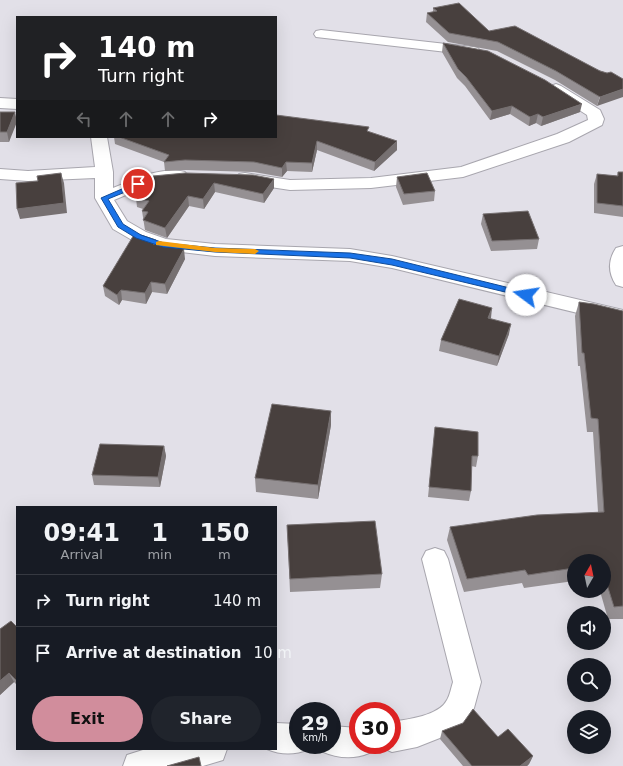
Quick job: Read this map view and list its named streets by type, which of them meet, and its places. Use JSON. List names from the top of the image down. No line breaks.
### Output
{"north":"top","page":{"turn":["140 m","Turn right"],"eta":["09:41","Arrival","1","min","150","m"],"list":[{"name":"Turn right","value":"140 m"},{"name":"Arrive at destination","value":"10 m"}],"buttons":["Exit","Share"],"speed":"29 km/h","limit":"30"}}
